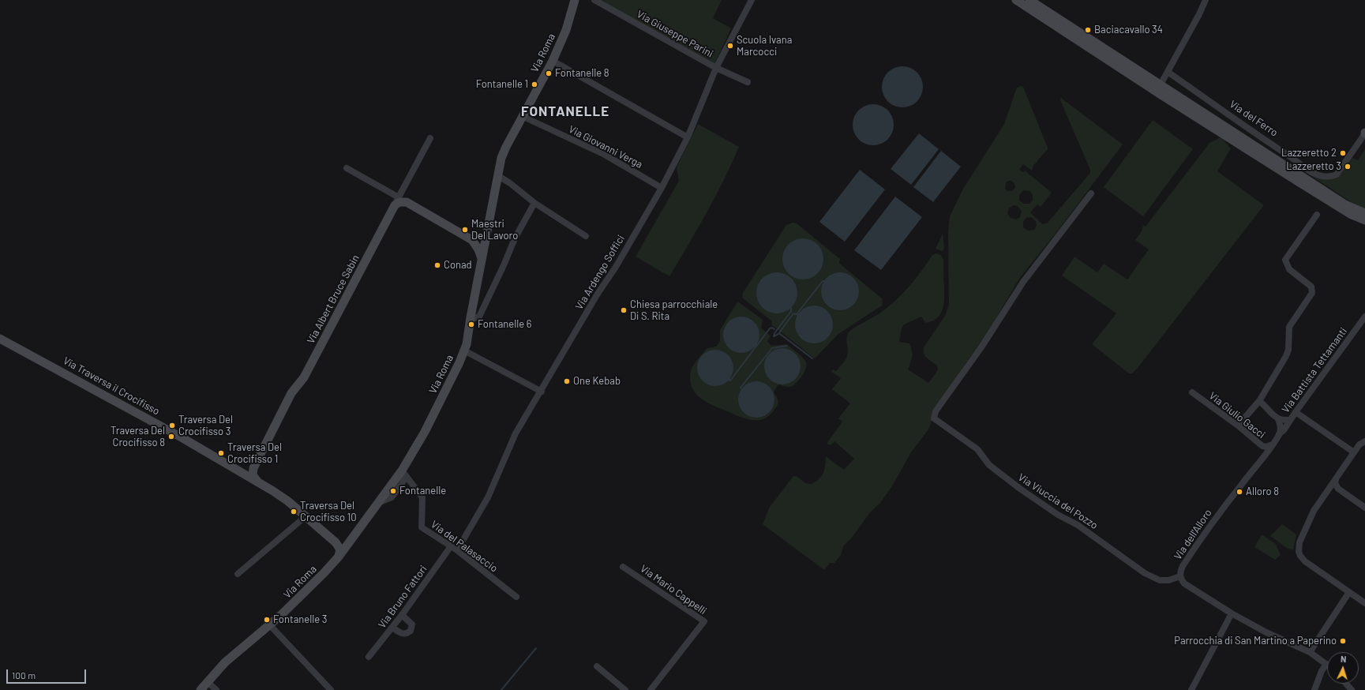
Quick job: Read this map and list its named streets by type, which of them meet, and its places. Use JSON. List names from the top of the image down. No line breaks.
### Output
{"streets":{"main road":["Via Roma","Via Albert Bruce Sabin","Via Traversa il Crocifisso"],"street":["Via Giuseppe Parini","Via del Ferro","Via Giovanni Verga","Via Ardengo Soffici","Via Battista Tettamanti","Via Giulio Gacci","Via Viuccia del Pozzo","Via dell'Alloro","Via del Palasaccio","Via Mario Cappelli","Via Bruno Fattori"]},"crossings":[["Via Giuseppe Parini","Via Ardengo Soffici"],["Via Roma","Via Giovanni Verga"],["Via Roma","Via del Palasaccio"],["Via Giovanni Verga","Via Ardengo Soffici"],["Via Ardengo Soffici","Via del Palasaccio"],["Via Battista Tettamanti","Via dell'Alloro"],["Via Giulio Gacci","Via dell'Alloro"],["Via Viuccia del Pozzo","Via dell'Alloro"],["Via del Palasaccio","Via Bruno Fattori"]],"districts":["FONTANELLE"],"places":["Baciacavallo 34","Scuola Ivana Marcocci","Fontanelle 8","Fontanelle 1","Lazzeretto 2","Lazzeretto 3","Maestri Del Lavoro","Conad","Chiesa parrocchiale Di S. Rita","Fontanelle 6","One Kebab","Traversa Del Crocifisso 3","Traversa Del Crocifisso 8","Traversa Del Crocifisso 1","Fontanelle","Alloro 8","Traversa Del Crocifisso 10","Fontanelle 3","Parrocchia di San Martino a Paperino"],"scale_bar":"100 m","north":"top"}
